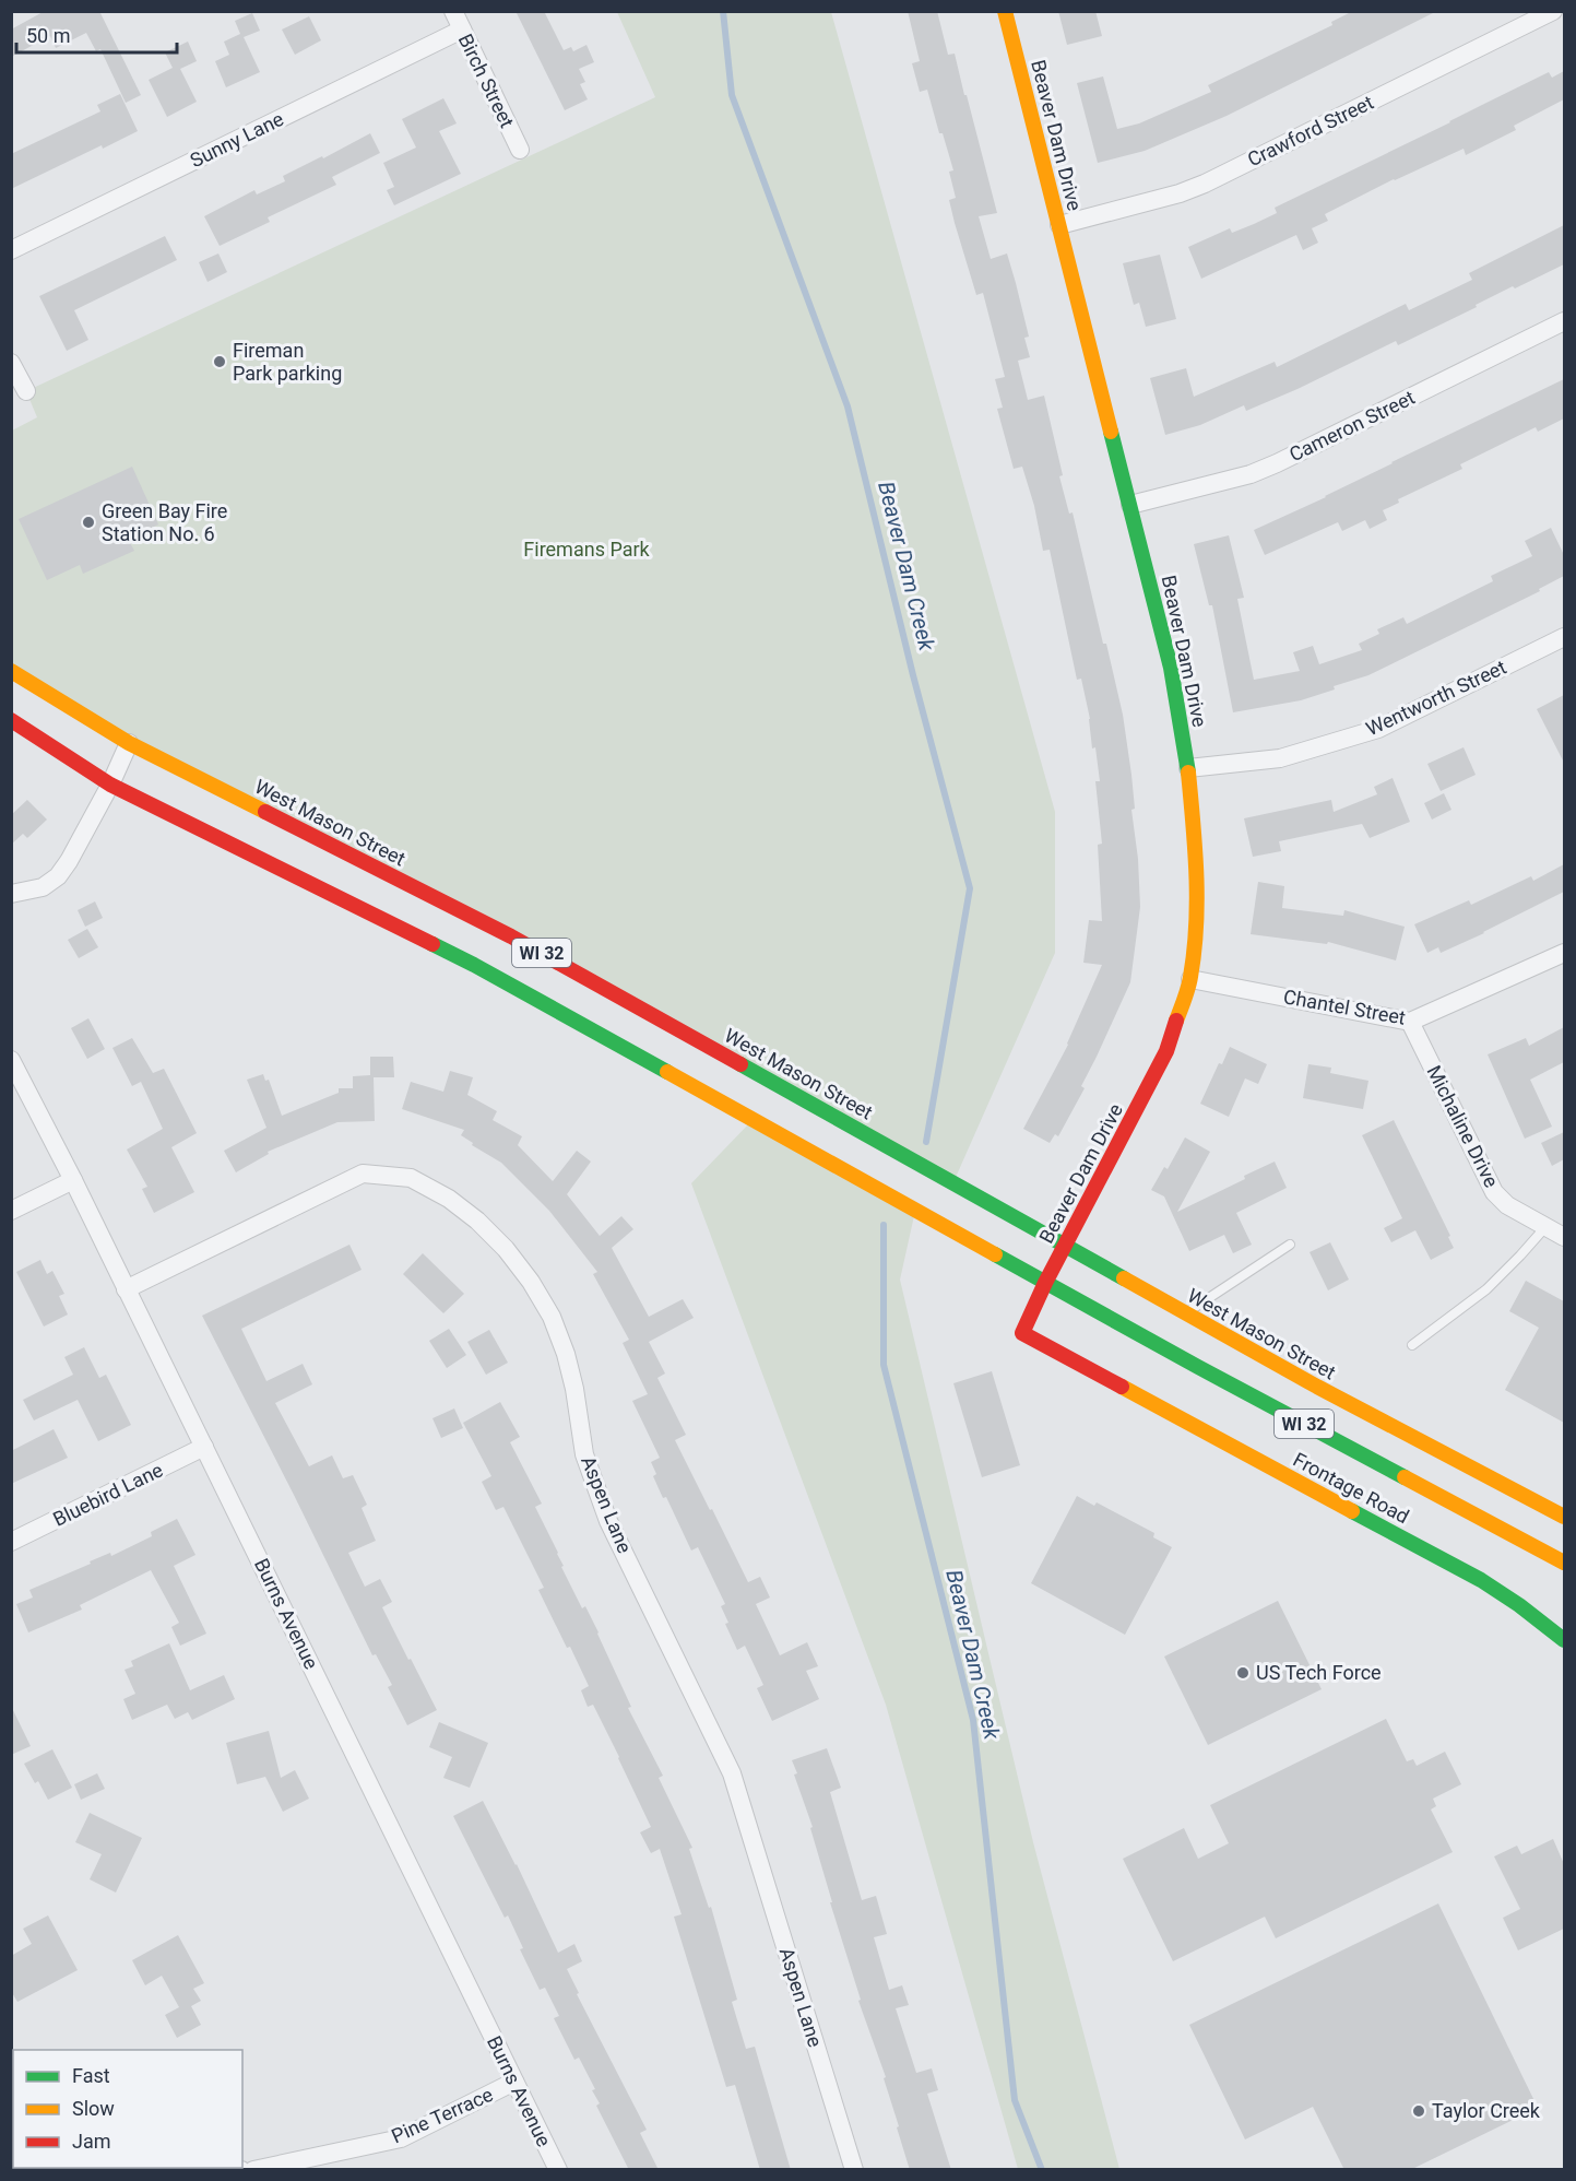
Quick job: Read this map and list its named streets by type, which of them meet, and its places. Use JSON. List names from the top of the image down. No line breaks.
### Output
{"streets":{"main road":["Beaver Dam Drive","West Mason Street","WI 32","Frontage Road"],"street":["Birch Street","Crawford Street","Sunny Lane","Cameron Street","Wentworth Street","Chantel Street","Michaline Drive","Bluebird Lane","Aspen Lane","Burns Avenue","Pine Terrace"]},"crossings":[["Birch Street","Sunny Lane"],["Crawford Street","Beaver Dam Drive"],["Beaver Dam Drive","Cameron Street"],["Beaver Dam Drive","Wentworth Street"],["Beaver Dam Drive","West Mason Street"],["Beaver Dam Drive","WI 32"],["Beaver Dam Drive","Chantel Street"],["Beaver Dam Drive","Frontage Road"],["WI 32","Frontage Road"],["Chantel Street","Michaline Drive"],["Bluebird Lane","Burns Avenue"],["Aspen Lane","Burns Avenue"],["Burns Avenue","Pine Terrace"]],"water":["Beaver Dam Creek"],"parks":["Firemans Park"],"places":["Fireman Park parking","Green Bay Fire Station No. 6","US Tech Force","Taylor Creek"],"legend":["Fast","Slow","Jam"],"scale_bar":"50 m"}
